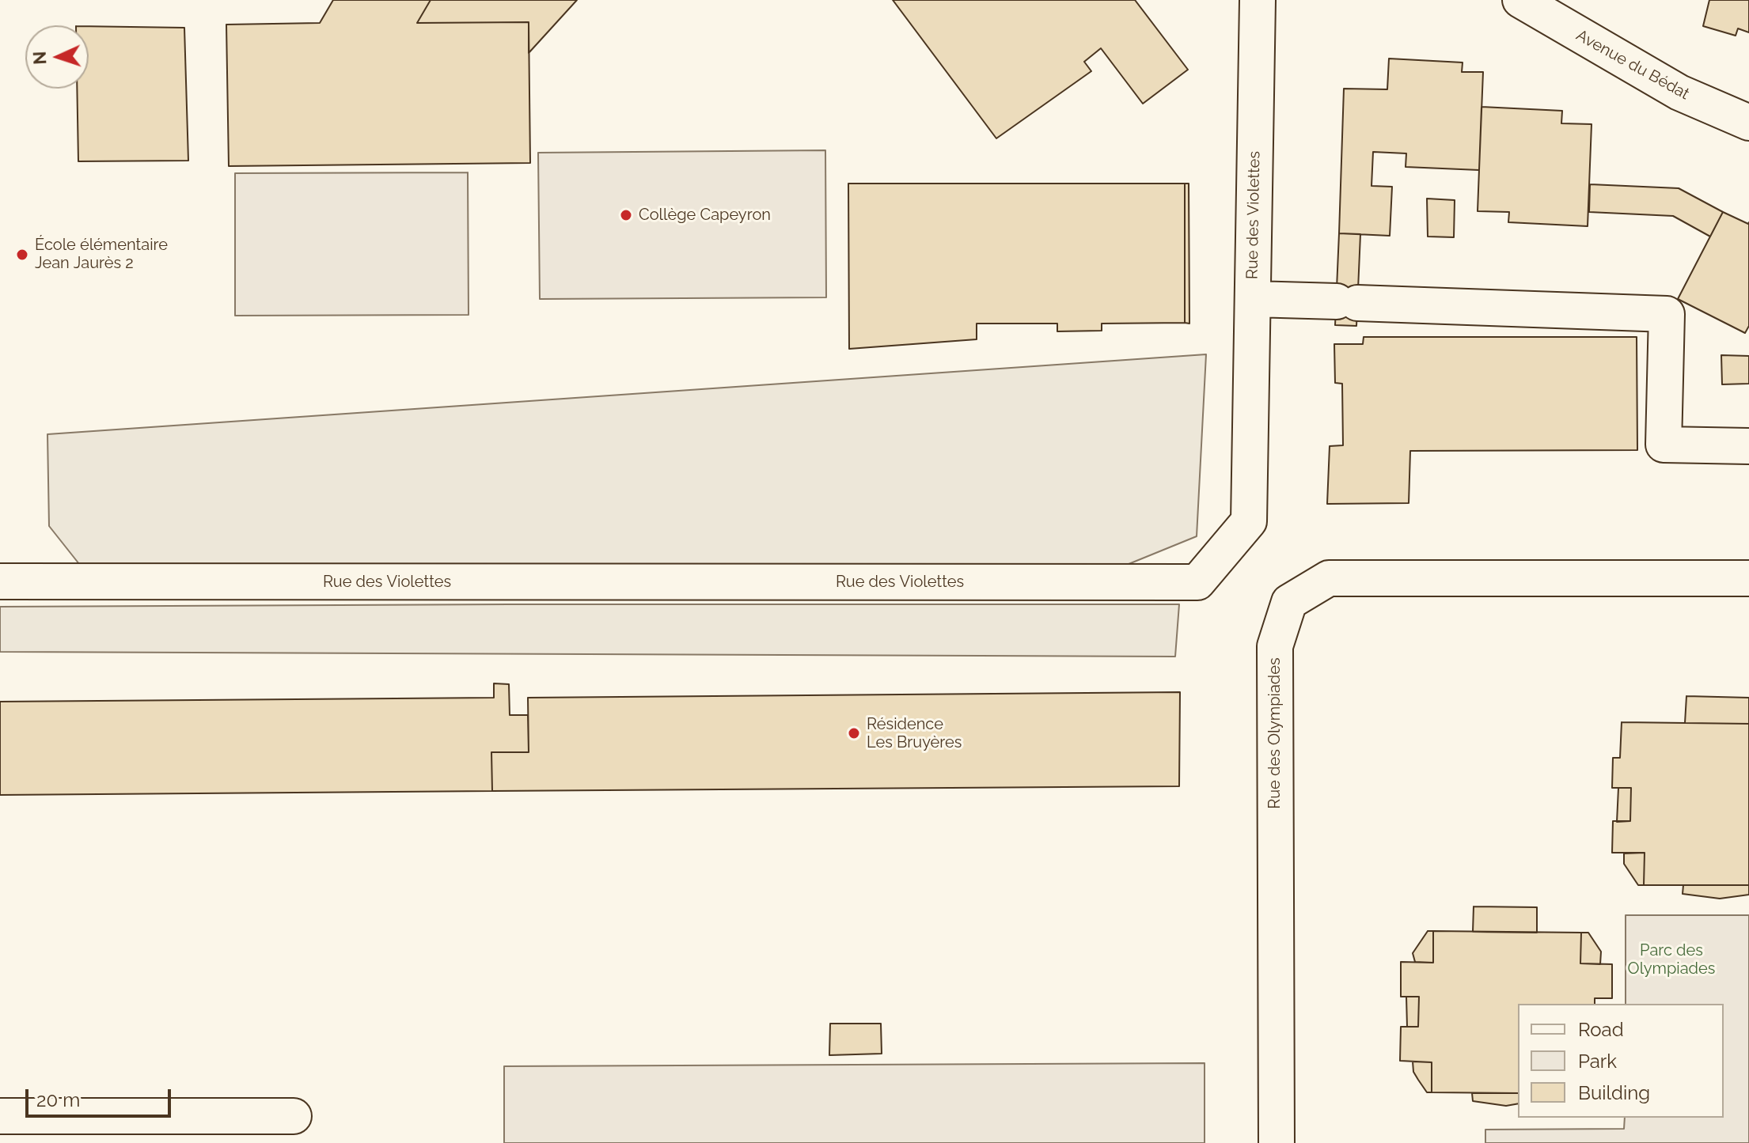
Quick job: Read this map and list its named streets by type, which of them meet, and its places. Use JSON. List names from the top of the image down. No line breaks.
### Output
{"streets":{"street":["Avenue du Bédat","Rue des Violettes","Rue des Olympiades"]},"parks":["Parc des Olympiades"],"places":["Collège Capeyron","École élémentaire Jean Jaurès 2","Résidence Les Bruyères"],"legend":["Road","Park","Building"],"scale_bar":"20 m","north":"left"}
